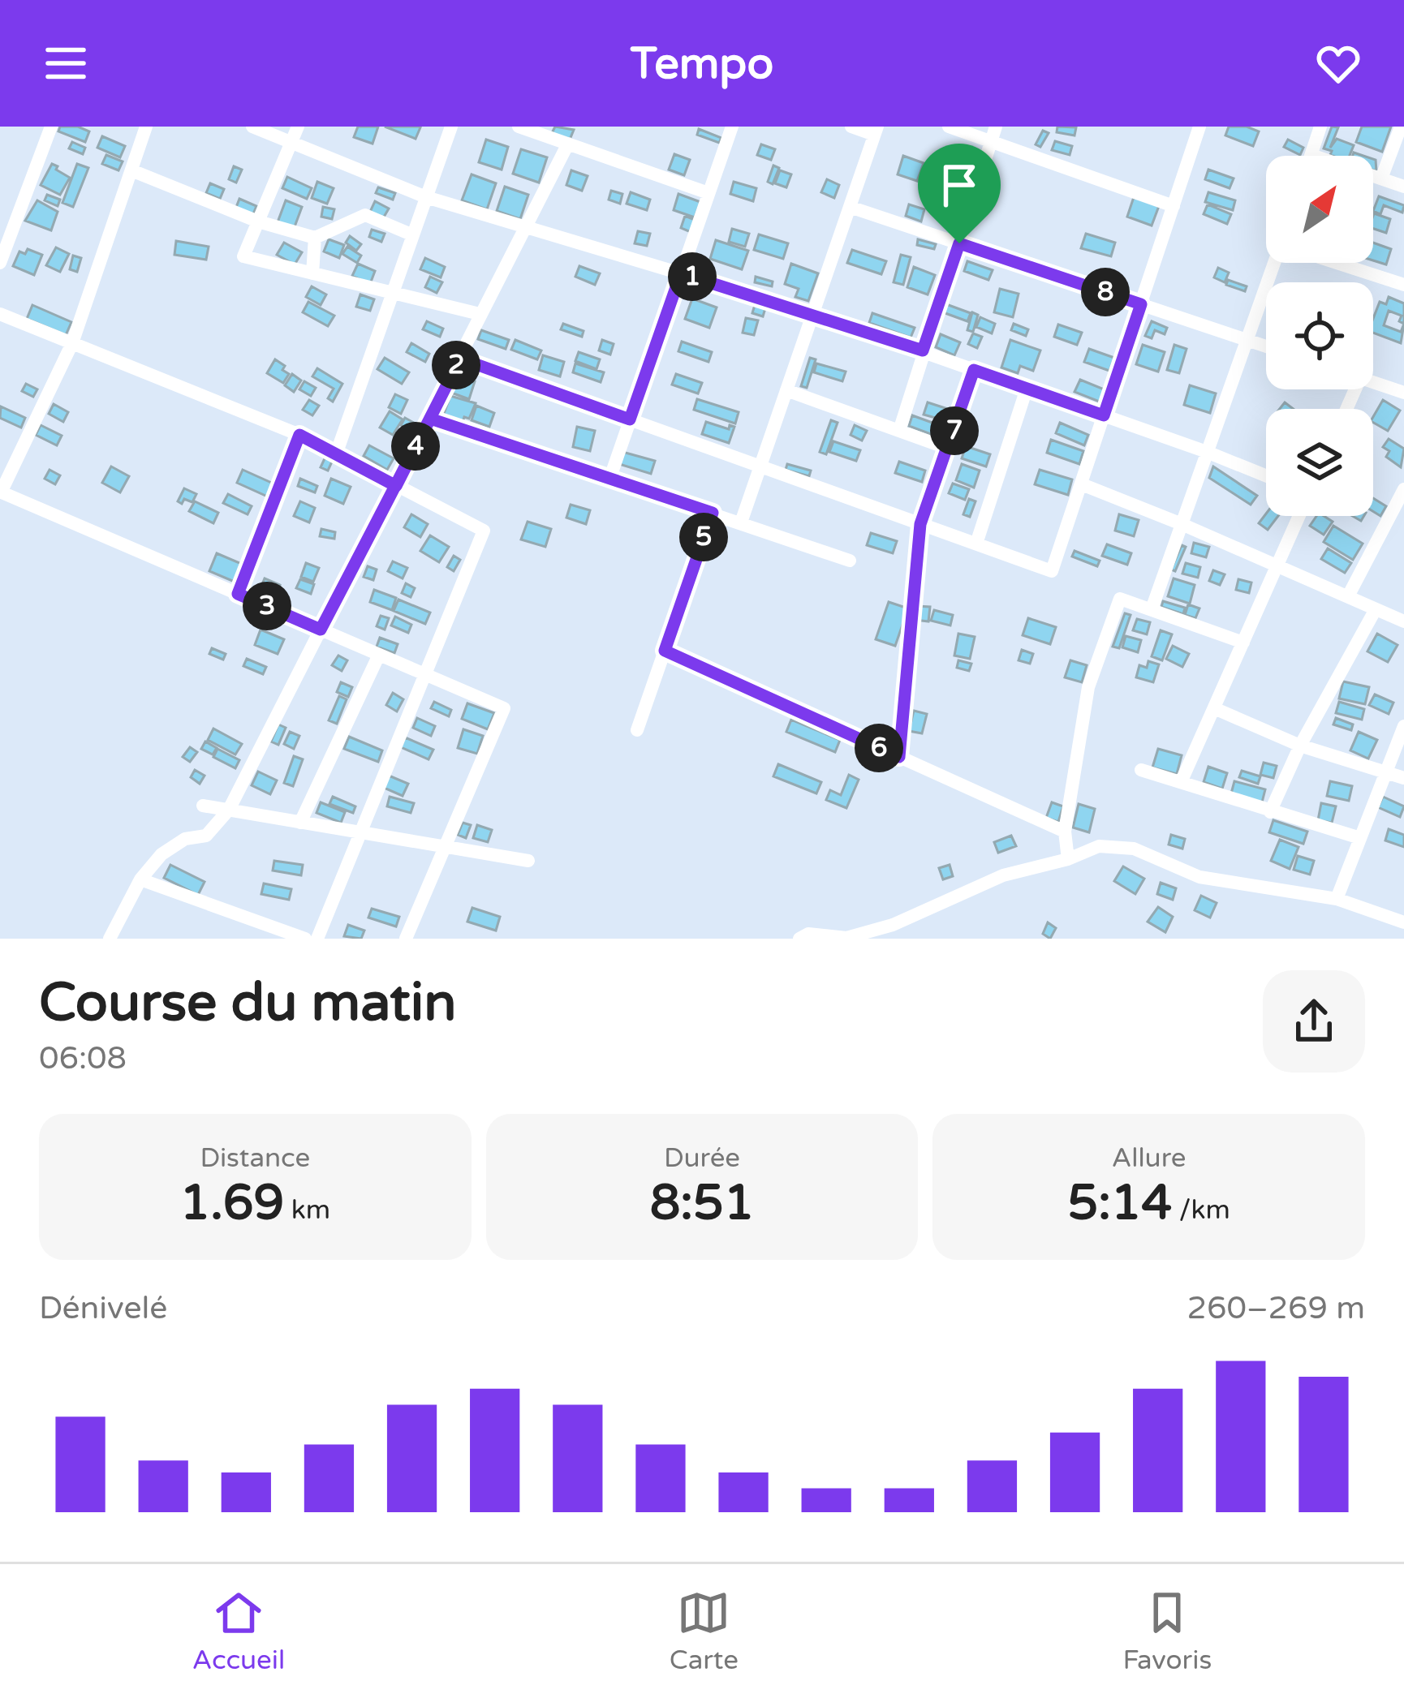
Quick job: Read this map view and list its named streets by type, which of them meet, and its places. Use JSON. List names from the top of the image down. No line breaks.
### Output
{"north":"top right","page":{"header":"Tempo","pins":["1","8","2","7","4","5","3","6"],"heading":["Course du matin","06:08"],"stats":[["Distance","1.69 km"],["Durée","8:51"],["Allure","5:14 /km"]],"chart":["Dénivelé","260–269 m"],"tabs":["Accueil","Carte","Favoris"]}}
